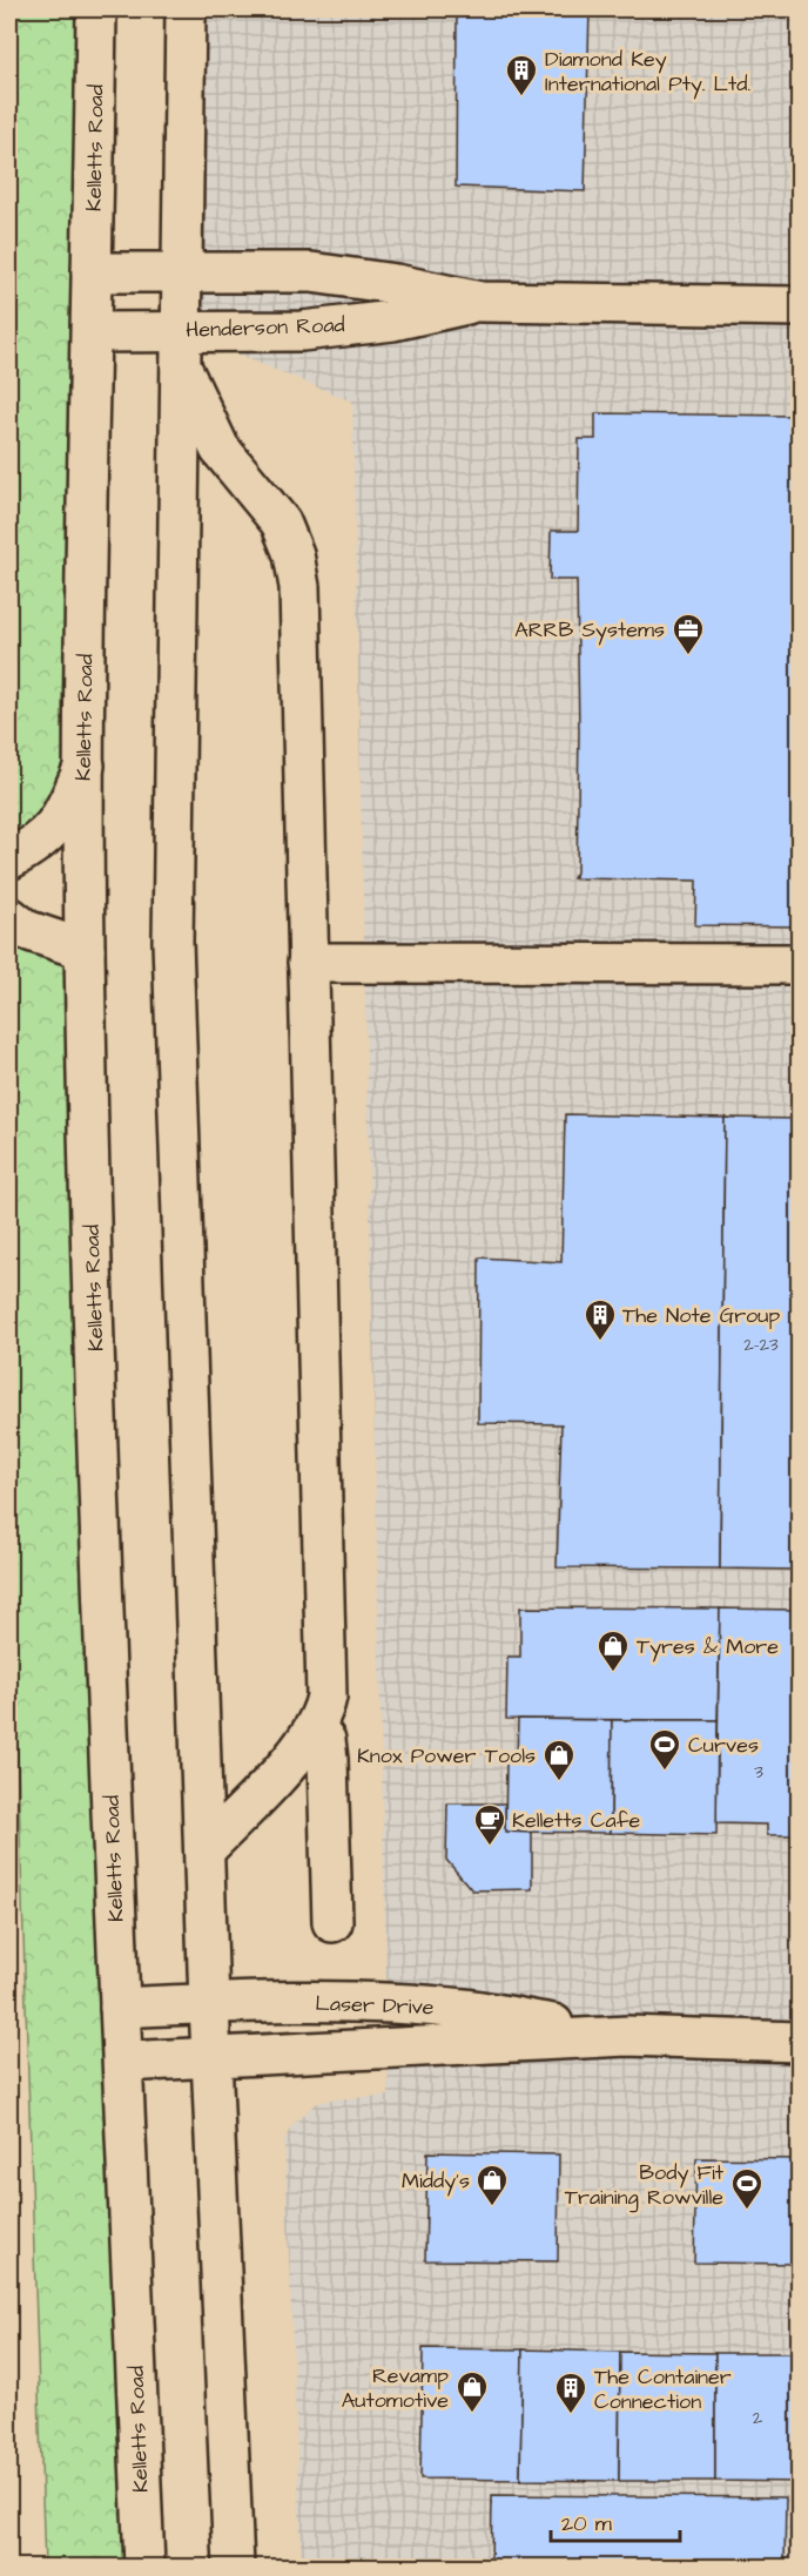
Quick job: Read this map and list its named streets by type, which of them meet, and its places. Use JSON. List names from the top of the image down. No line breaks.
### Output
{"streets":{"main road":["Kelletts Road","Henderson Road","Laser Drive"]},"crossings":[["Kelletts Road","Henderson Road"],["Kelletts Road","Laser Drive"]],"places":{"building":["Diamond Key International Pty. Ltd.","The Note Group","The Container Connection"],"office":["ARRB Systems"],"shop":["Tyres & More","Knox Power Tools","Middy's","Revamp Automotive"],"sports":["Curves","Body Fit Training Rowville"],"cafe":["Kelletts Cafe"]},"house_numbers":["2-23","3","2"],"scale_bar":"20 m"}
